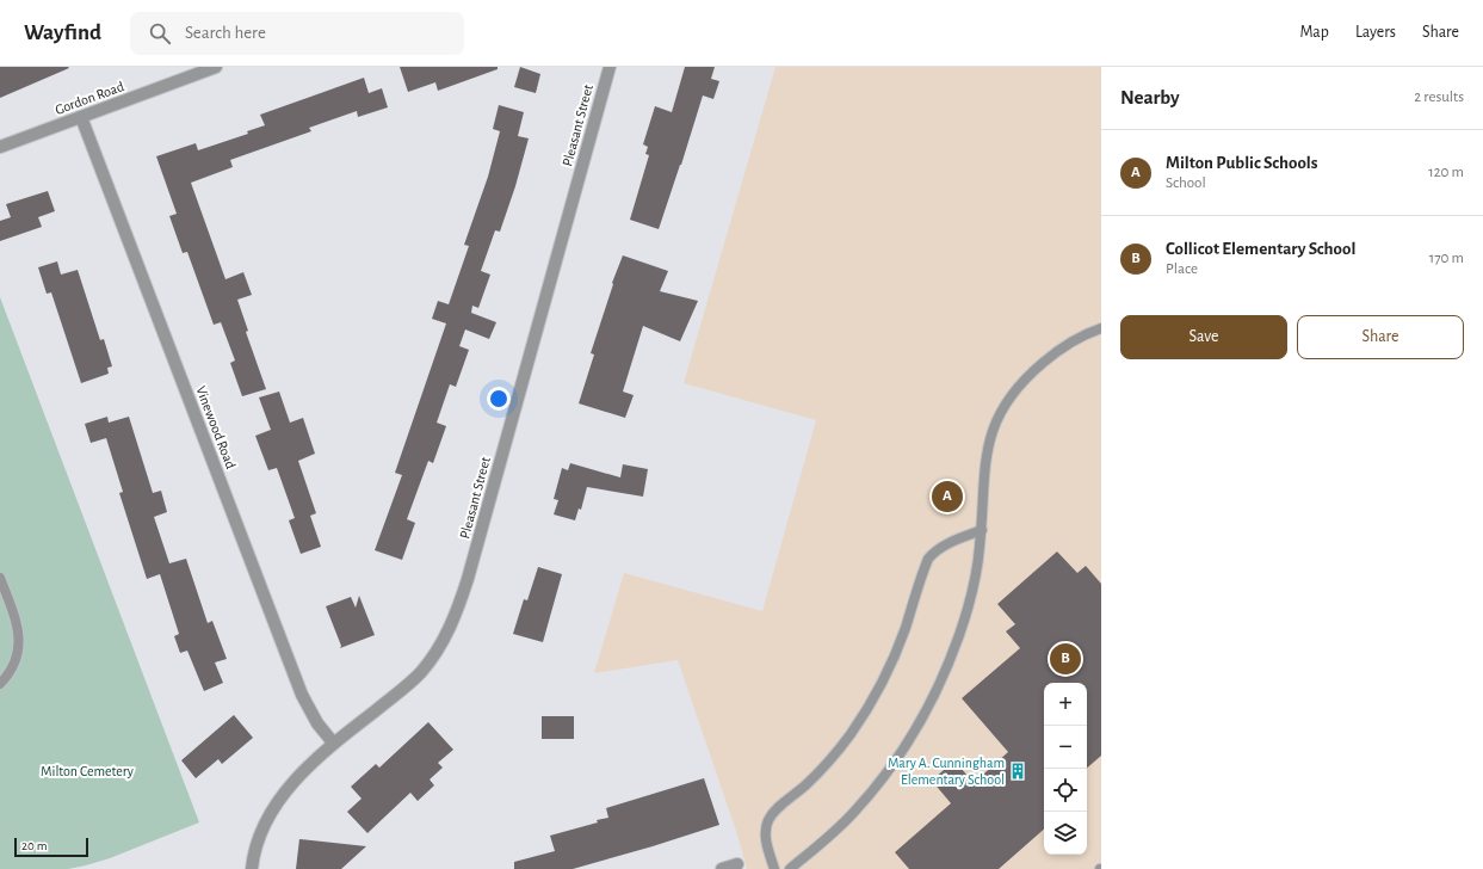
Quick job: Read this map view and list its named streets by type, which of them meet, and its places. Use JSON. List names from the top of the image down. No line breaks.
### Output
{"streets":{"street":["Gordon Road","Pleasant Street","Vinewood Road"]},"crossings":[["Gordon Road","Vinewood Road"],["Pleasant Street","Vinewood Road"]],"parks":["Milton Cemetery"],"places":{"building":["Mary A. Cunningham Elementary School"]},"scale_bar":"20 m","page":{"header":"Wayfind","search":"Search here","nav":["Map","Layers","Share"],"heading":["Nearby","2 results"],"list":[{"mark":"A","name":"Milton Public Schools","note":"School","value":"120 m"},{"mark":"B","name":"Collicot Elementary School","note":"Place","value":"170 m"}],"buttons":["Save","Share"],"pins":["A","B"],"map_buttons":["+","−"],"scale":"20 m"}}
